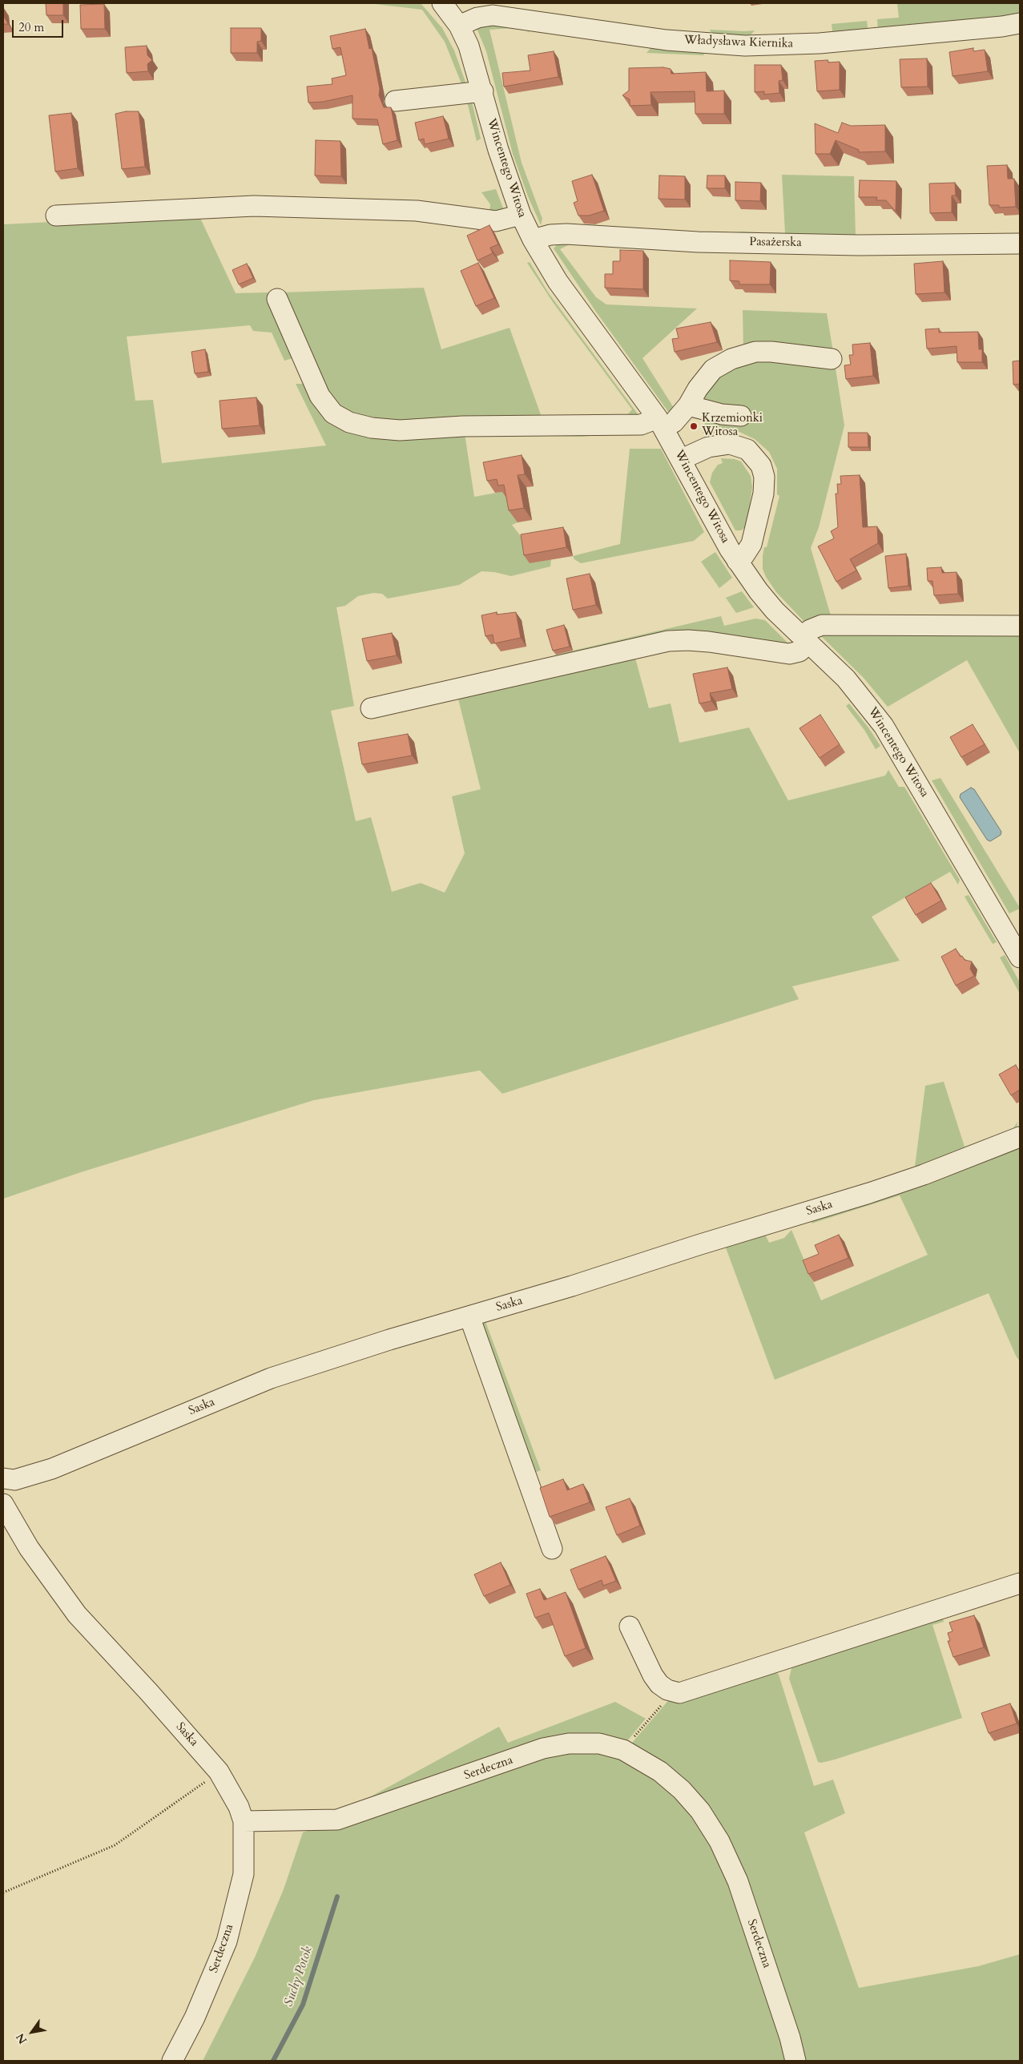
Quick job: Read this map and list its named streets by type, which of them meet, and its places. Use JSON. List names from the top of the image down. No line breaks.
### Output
{"streets":{"street":["Władysława Kiernika","Wincentego Witosa","Pasażerska","Saska","Serdeczna"]},"crossings":[["Władysława Kiernika","Wincentego Witosa"],["Wincentego Witosa","Pasażerska"],["Saska","Serdeczna"]],"water":["Suchy Potok"],"places":["Krzemionki Witosa"],"scale_bar":"20 m","north":"bottom left"}
